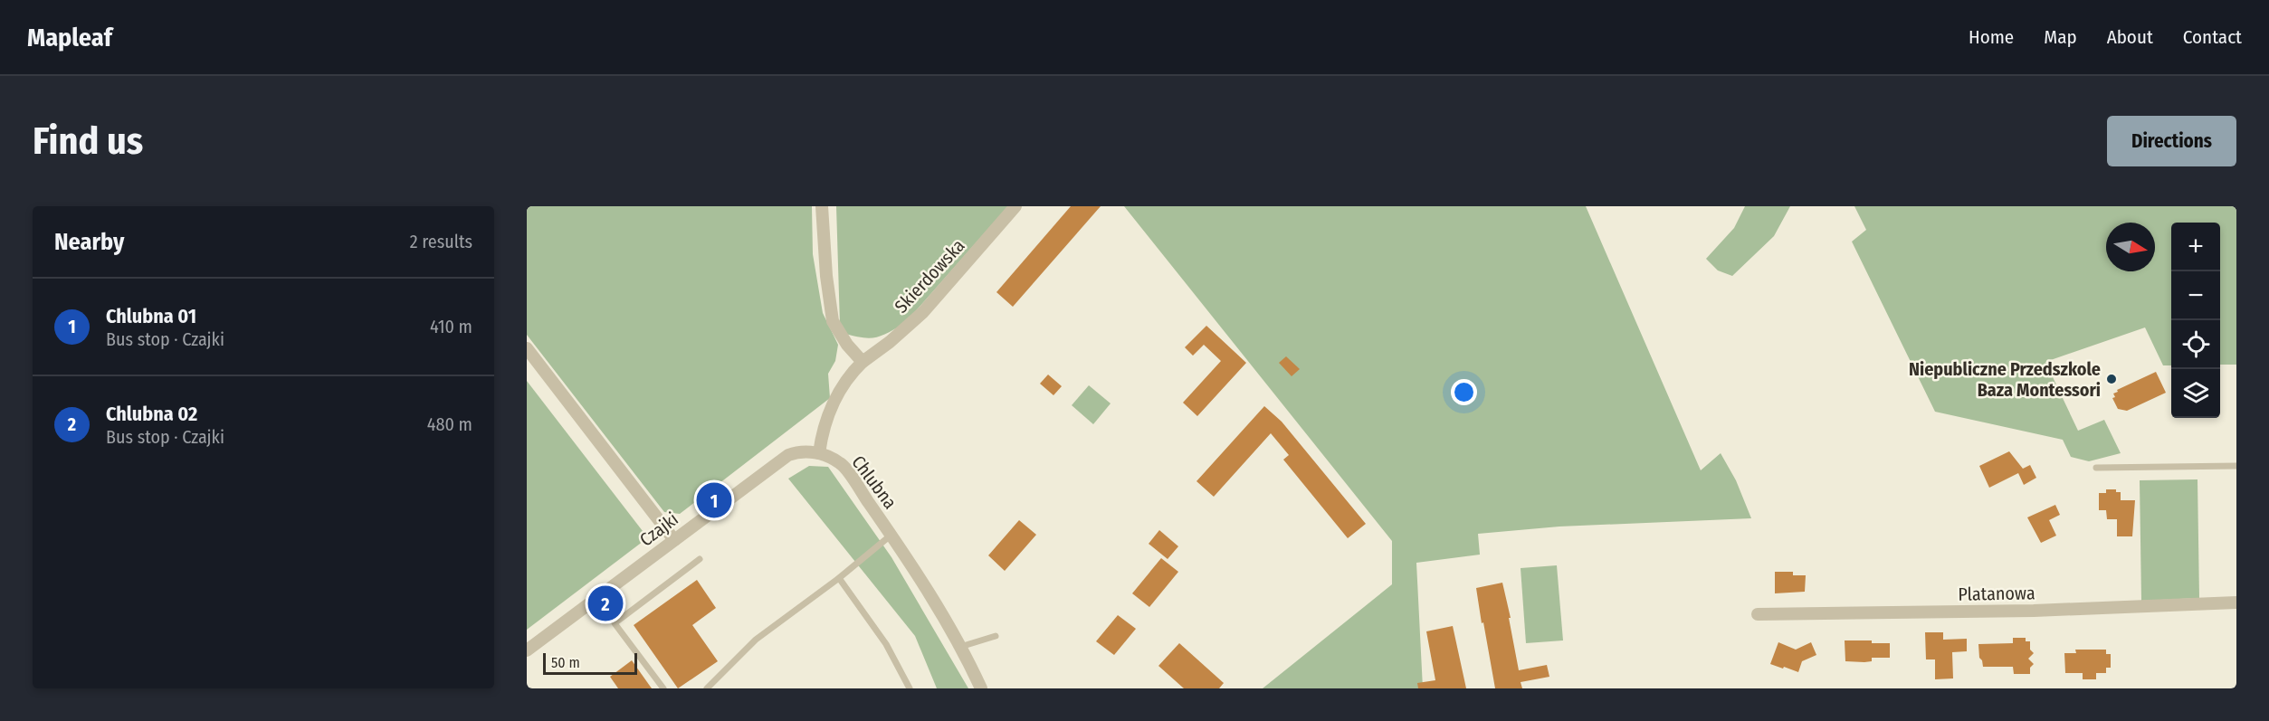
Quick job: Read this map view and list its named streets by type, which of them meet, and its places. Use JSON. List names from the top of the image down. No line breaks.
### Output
{"streets":{"street":["Skierdowska","Chlubna","Czajki","Platanowa"]},"crossings":[["Chlubna","Czajki"]],"places":["Niepubliczne Przedszkole Baza Montessori"],"scale_bar":"50 m","north":"right","page":{"header":"Mapleaf","nav":["Home","Map","About","Contact"],"buttons":"Directions","title":"Find us","heading":["Nearby","2 results"],"map_buttons":["+","−"],"list":[{"mark":"1","name":"Chlubna 01","note":"Bus stop · Czajki","value":"410 m"},{"mark":"2","name":"Chlubna 02","note":"Bus stop · Czajki","value":"480 m"}],"pins":["1","2"],"scale":"50 m"}}
